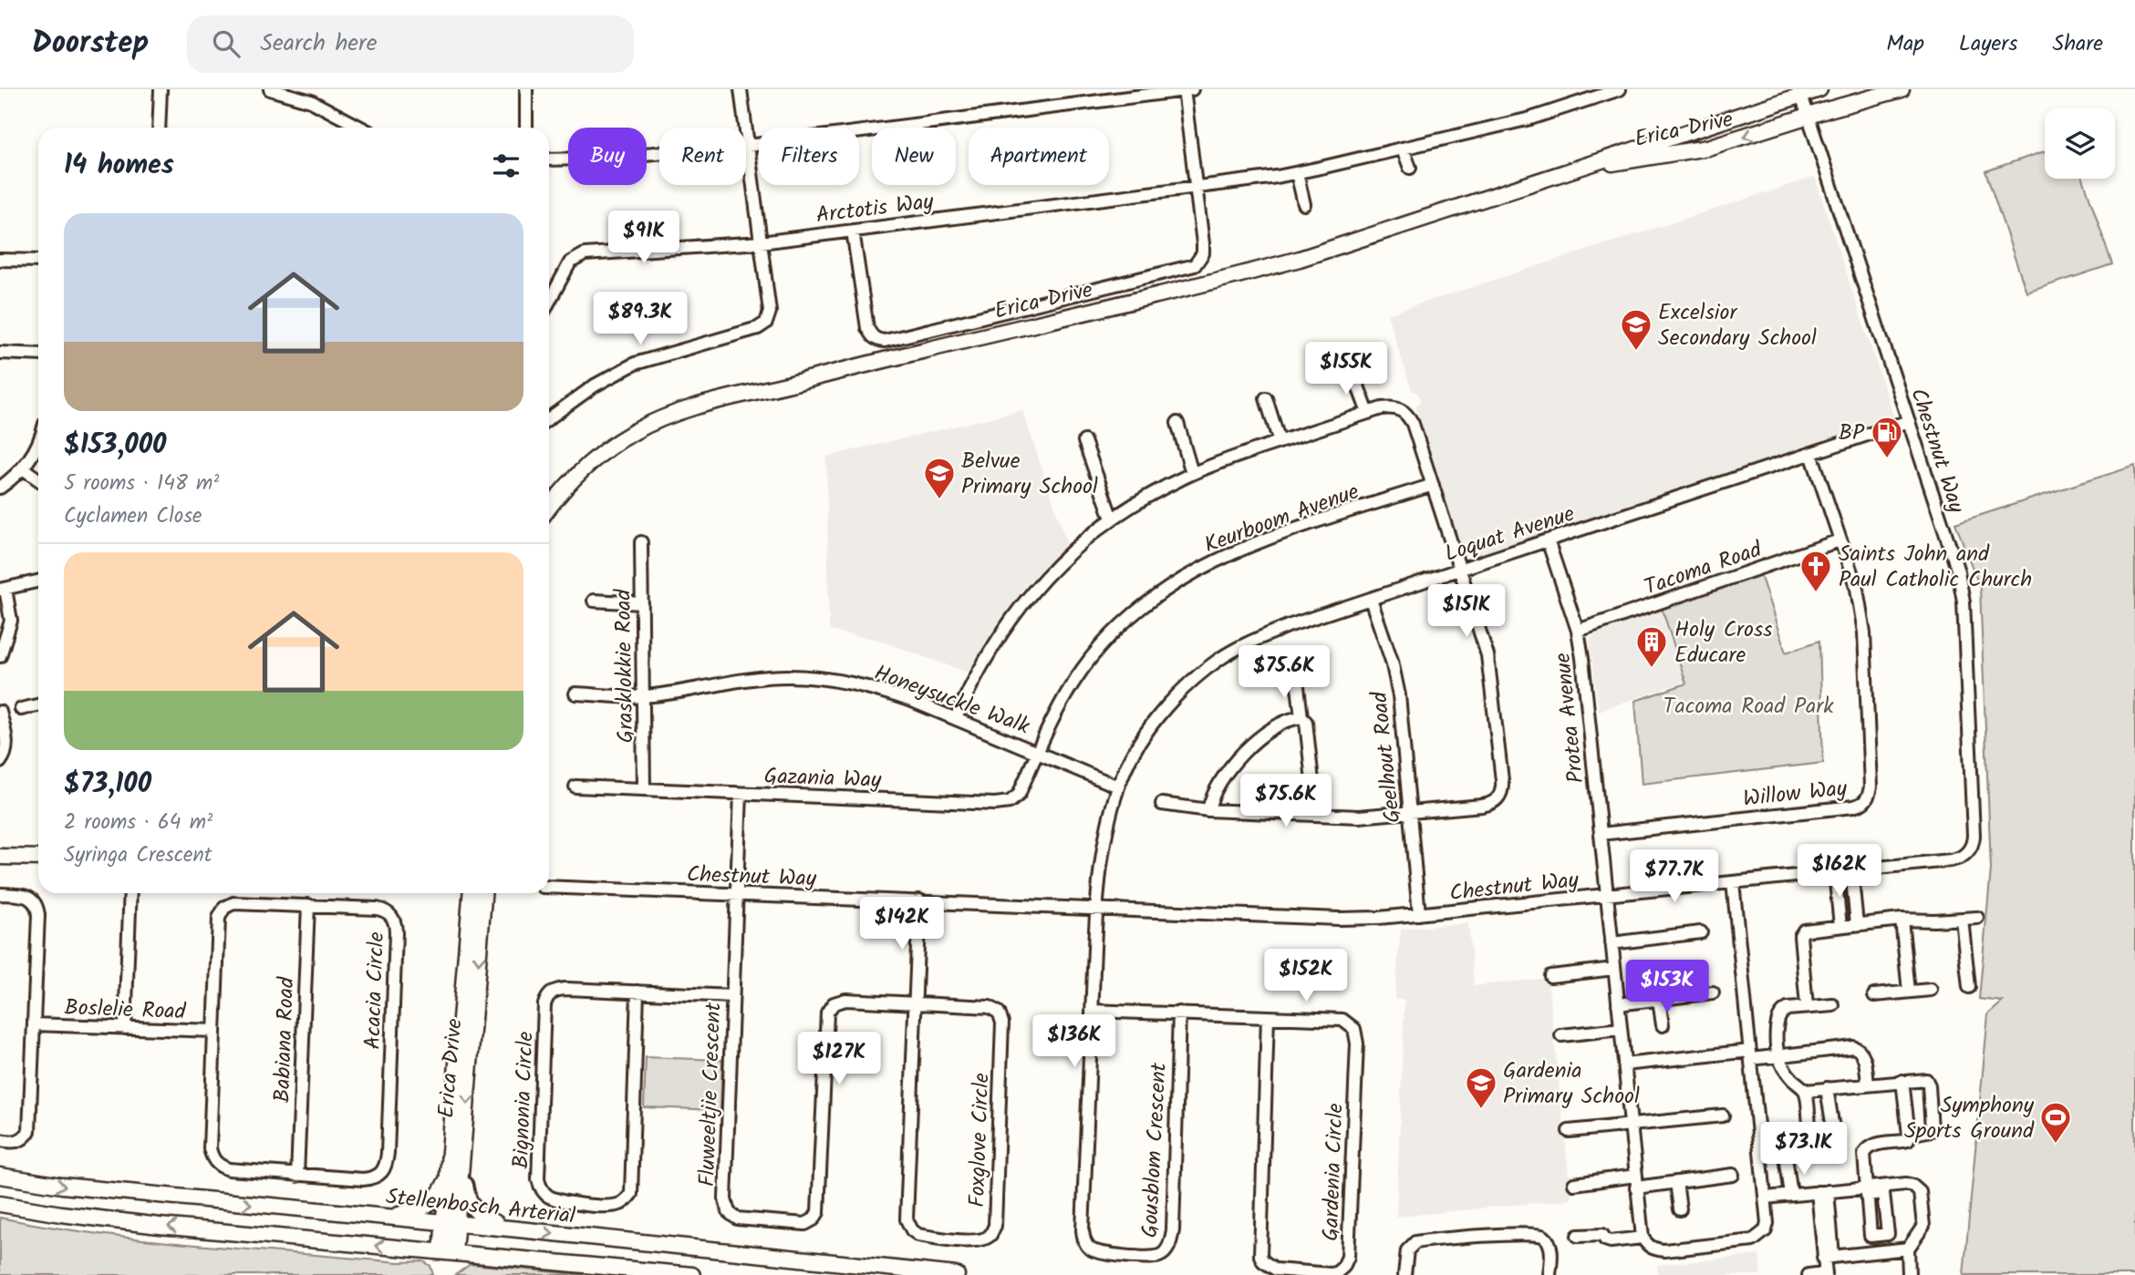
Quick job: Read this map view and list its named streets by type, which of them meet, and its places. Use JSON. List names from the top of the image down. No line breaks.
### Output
{"streets":{"main road":["Erica Drive","Stellenbosch Arterial"],"street":["Arctotis Way","Chestnut Way","Keurboom Avenue","Loquat Avenue","Tacoma Road","Grasklokkie Road","Honeysuckle Walk","Protea Avenue","Geelhout Road","Gazania Way","Willow Way","Acacia Circle","Boslelie Road","Babiana Road","Fluweeltjie Crescent","Bignonia Circle","Foxglove Circle","Gousblom Crescent","Gardenia Circle"]},"crossings":[["Erica Drive","Chestnut Way"],["Erica Drive","Stellenbosch Arterial"],["Chestnut Way","Loquat Avenue"],["Chestnut Way","Protea Avenue"],["Chestnut Way","Geelhout Road"],["Chestnut Way","Fluweeltjie Crescent"],["Chestnut Way","Foxglove Circle"],["Chestnut Way","Gousblom Crescent"],["Keurboom Avenue","Honeysuckle Walk"],["Keurboom Avenue","Gazania Way"],["Loquat Avenue","Honeysuckle Walk"],["Loquat Avenue","Protea Avenue"],["Loquat Avenue","Geelhout Road"],["Loquat Avenue","Willow Way"],["Loquat Avenue","Gousblom Crescent"],["Tacoma Road","Protea Avenue"],["Tacoma Road","Willow Way"],["Grasklokkie Road","Honeysuckle Walk"],["Grasklokkie Road","Gazania Way"],["Honeysuckle Walk","Gazania Way"],["Protea Avenue","Willow Way"],["Gazania Way","Fluweeltjie Crescent"],["Acacia Circle","Boslelie Road"],["Acacia Circle","Babiana Road"],["Fluweeltjie Crescent","Bignonia Circle"],["Fluweeltjie Crescent","Foxglove Circle"],["Gousblom Crescent","Gardenia Circle"]],"parks":["Tacoma Road Park"],"places":{"school or university":["Excelsior Secondary School","Belvue Primary School","Gardenia Primary School"],"fuel station":["BP"],"church":["Saints John and Paul Catholic Church"],"building":["Holy Cross Educare"],"sports":["Symphony Sports Ground"]},"page":{"header":"Doorstep","search":"Search here","nav":["Map","Layers","Share"],"chip":["Buy","Rent","Filters","New","Apartment"],"heading":"14 homes","list":[{"name":"$153,000","note":"5 rooms · 148 m² · Cyclamen Close"},{"name":"$73,100","note":"2 rooms · 64 m² · Syringa Crescent"}],"price":["$91K","$89.3K","$155K","$151K","$75.6K","$75.6K","$162K","$77.7K","$142K","$152K","$153K","$136K","$127K","$73.1K"]}}
